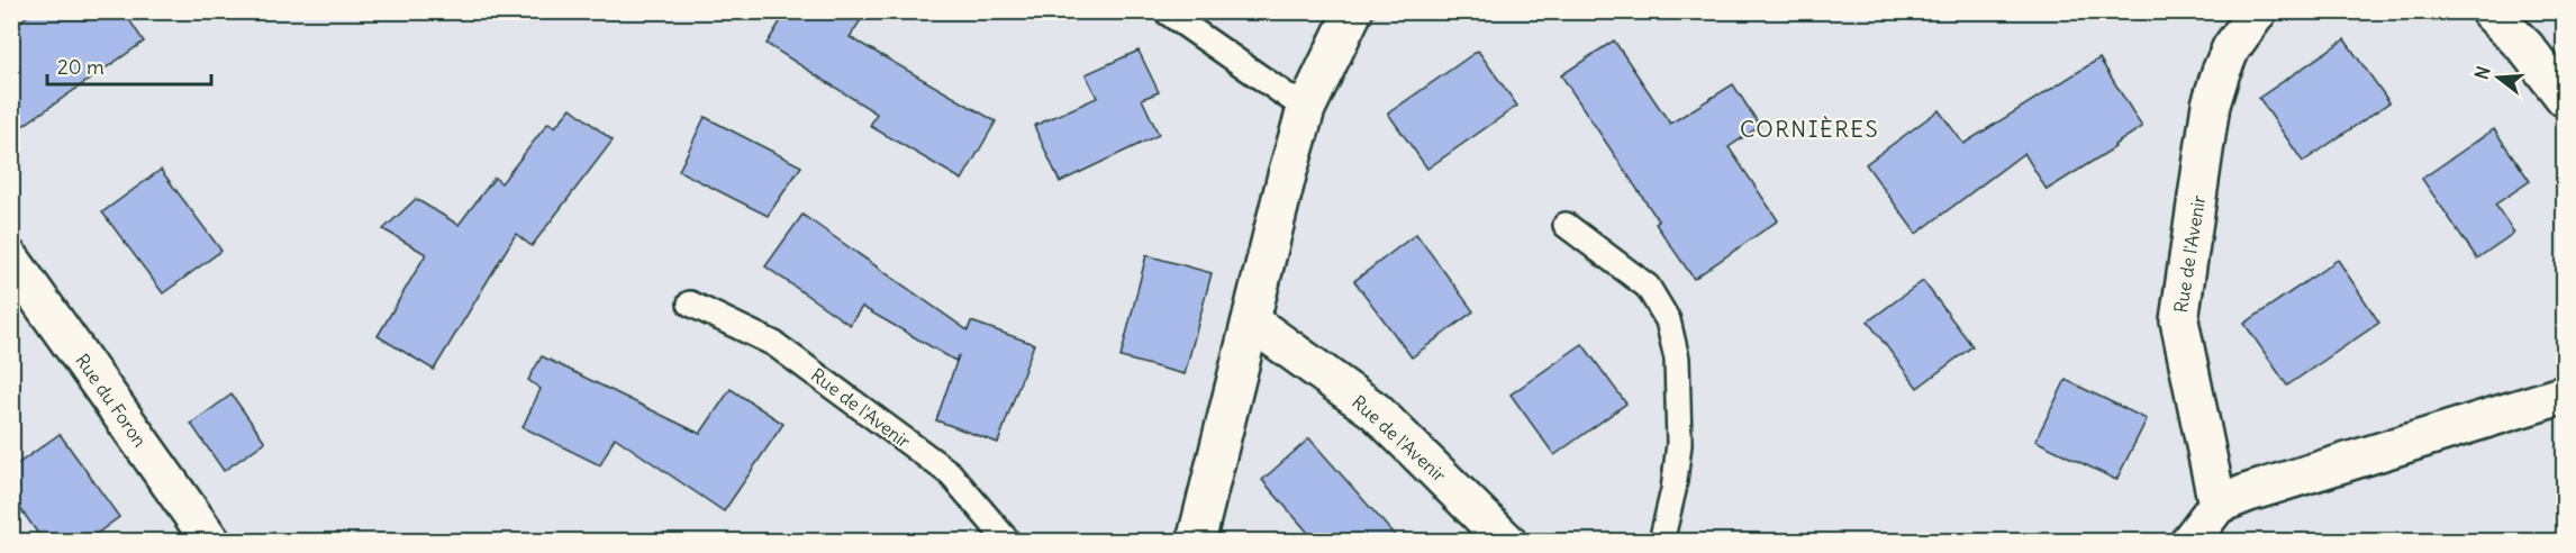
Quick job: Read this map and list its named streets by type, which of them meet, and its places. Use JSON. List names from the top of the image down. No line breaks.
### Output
{"streets":{"street":["Rue de l'Avenir","Rue du Foron"]},"districts":["CORNIÈRES"],"scale_bar":"20 m","north":"left"}
